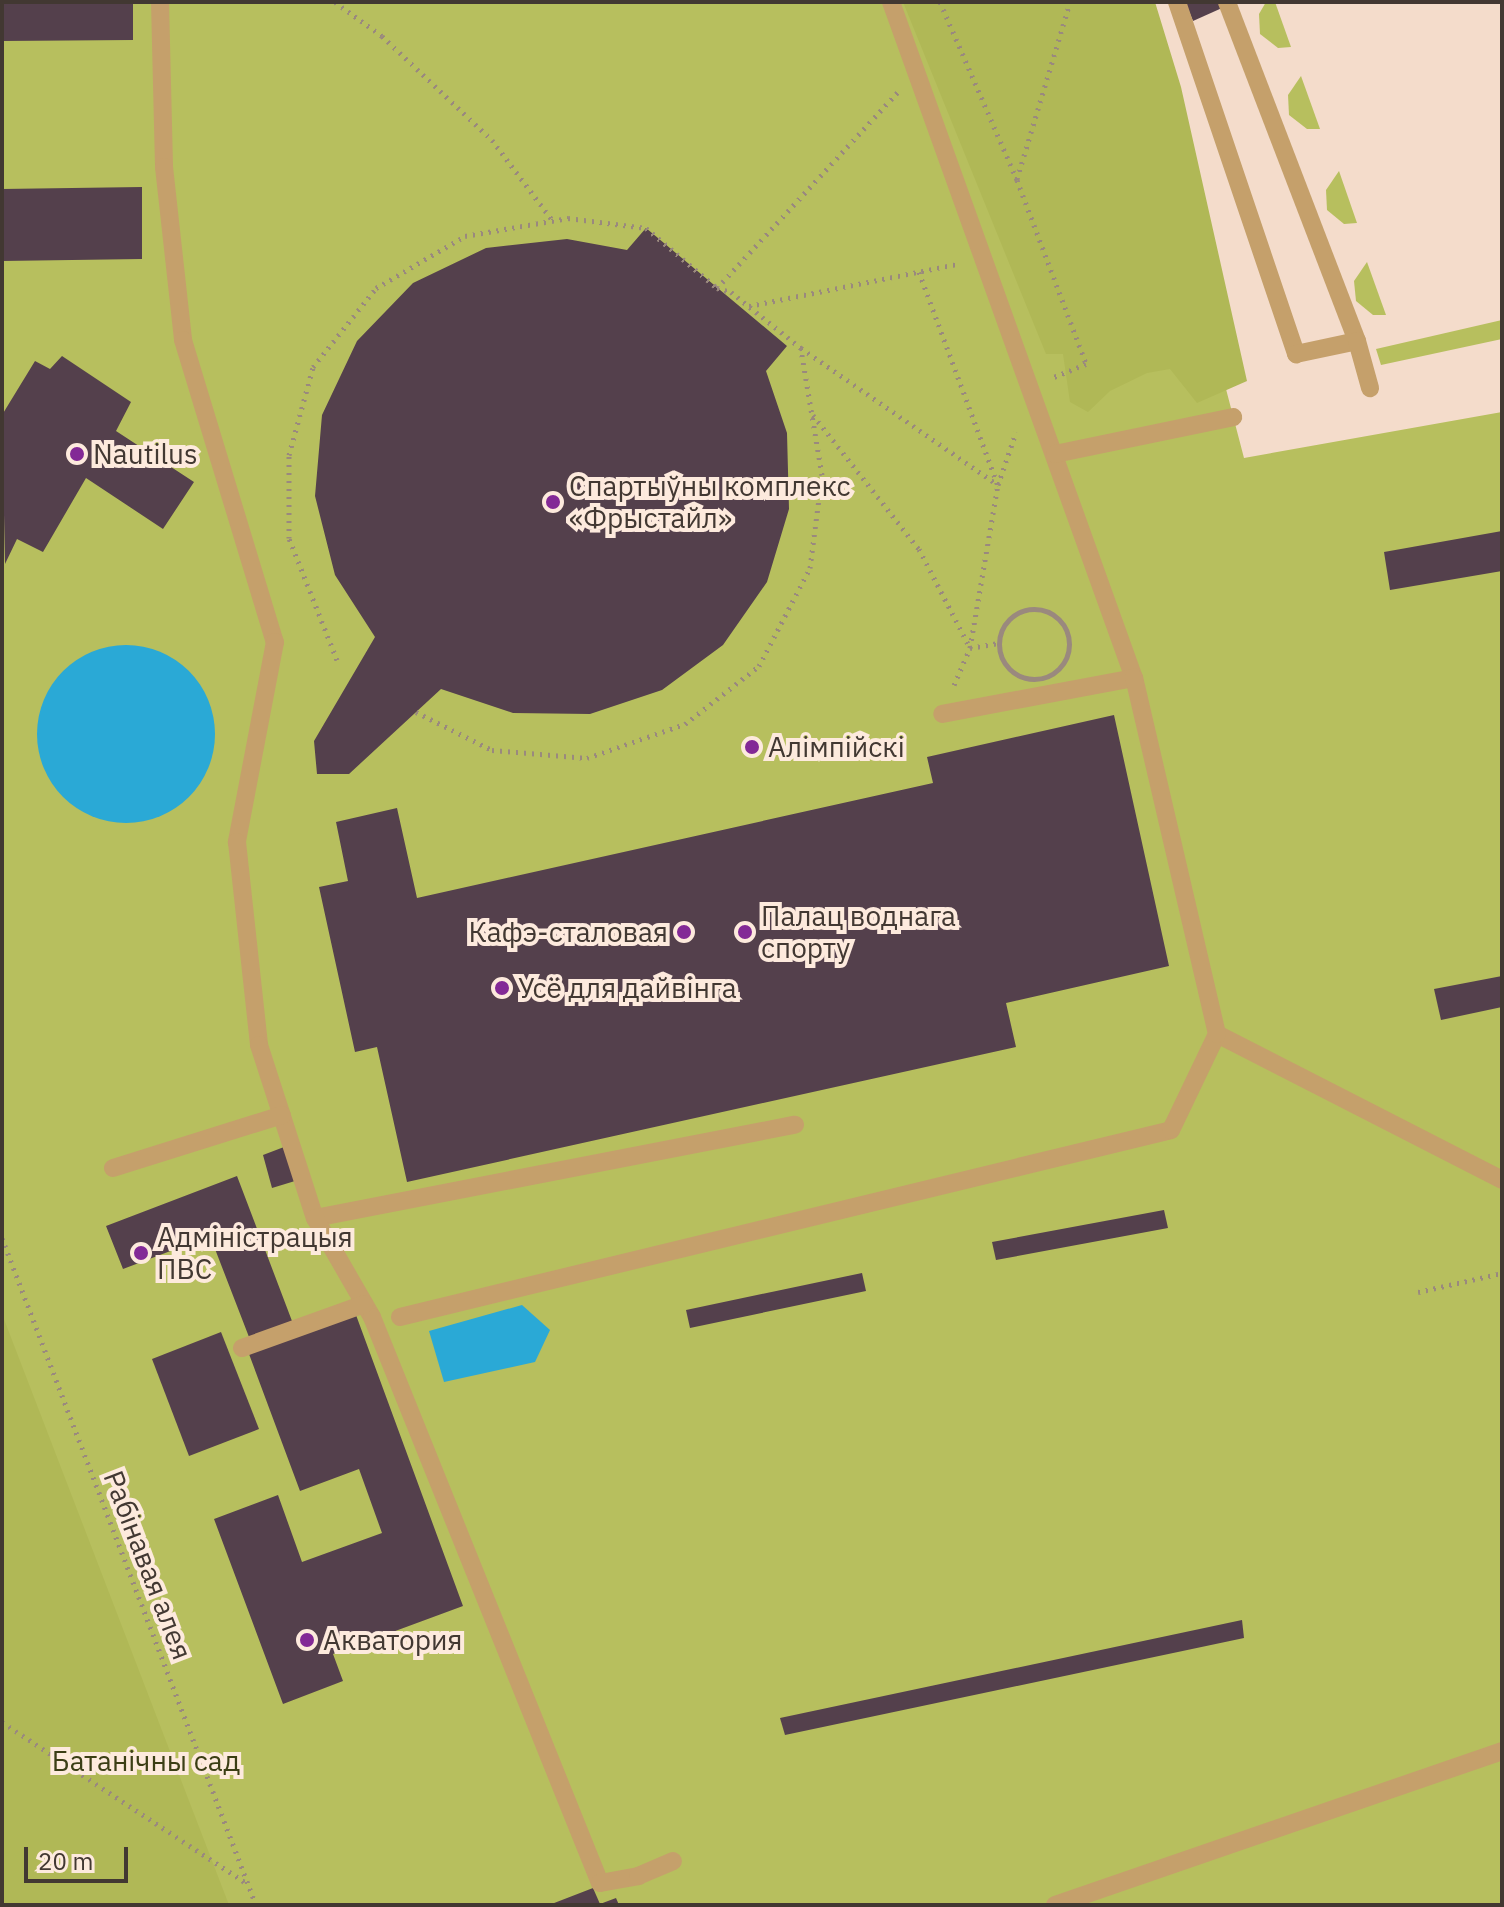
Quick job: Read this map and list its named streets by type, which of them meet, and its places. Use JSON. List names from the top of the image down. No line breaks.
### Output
{"streets":{"path":["Рабінавая алея"]},"parks":["Батанічны сад"],"places":["Nautilus","Спартыўны комплекс «Фрыстайл»","Алімпійскі","Кафэ-сталовая","Палац воднага спорту","Усё для дайвінга","Адміністрацыя ПВС","Акватория"],"scale_bar":"20 m"}
